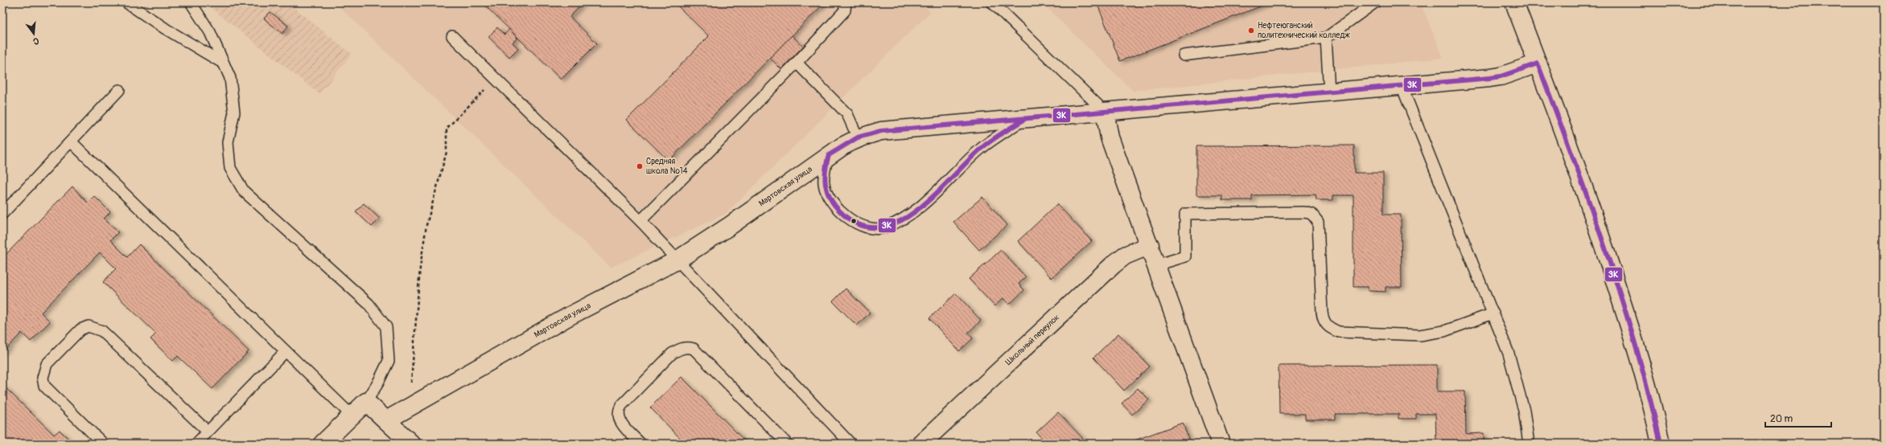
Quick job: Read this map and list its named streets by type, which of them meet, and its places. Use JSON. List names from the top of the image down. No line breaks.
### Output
{"streets":{"street":["Мартовская улица","Школьный переулок"]},"places":["Нефтеюганский политехнический колледж","Средняя школа №14"],"lines":["transit line 3К"],"scale_bar":"20 m","north":"bottom"}
